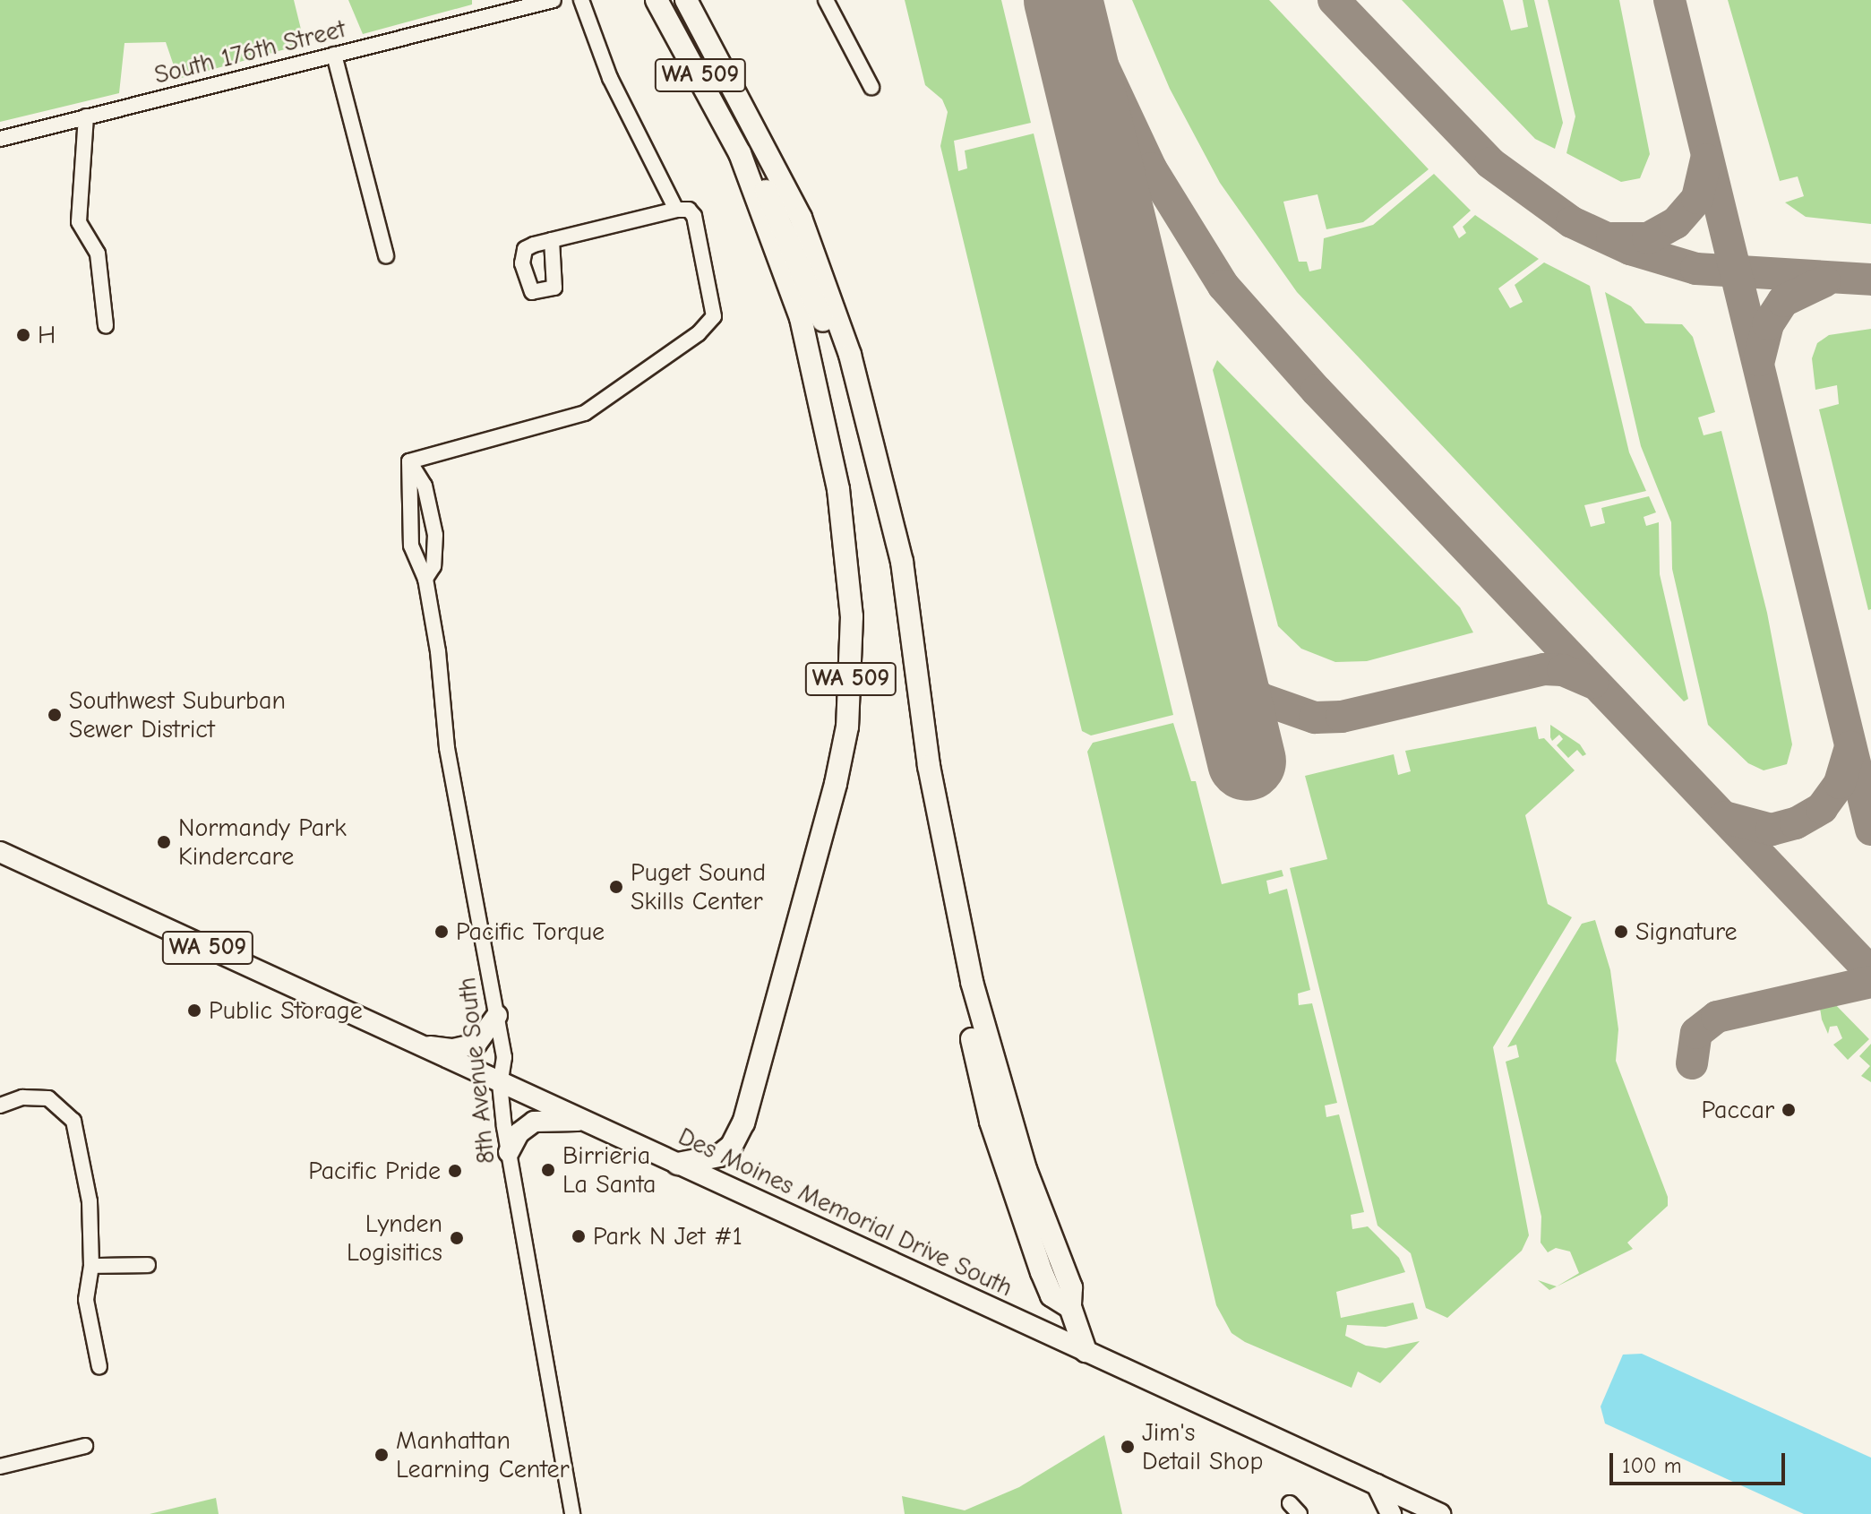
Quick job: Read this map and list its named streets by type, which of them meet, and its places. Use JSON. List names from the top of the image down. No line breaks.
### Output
{"streets":{"highway":["WA 509"],"main road":["Des Moines Memorial Drive South"],"street":["South 176th Street","8th Avenue South"]},"crossings":[["WA 509","Des Moines Memorial Drive South"],["8th Avenue South","Des Moines Memorial Drive South"]],"places":["H","Southwest Suburban Sewer District","Normandy Park Kindercare","Puget Sound Skills Center","Pacific Torque","Signature","Public Storage","Paccar","Birrieria La Santa","Pacific Pride","Park N Jet #1","Lynden Logisitics","Jim's Detail Shop","Manhattan Learning Center"],"scale_bar":"100 m"}
